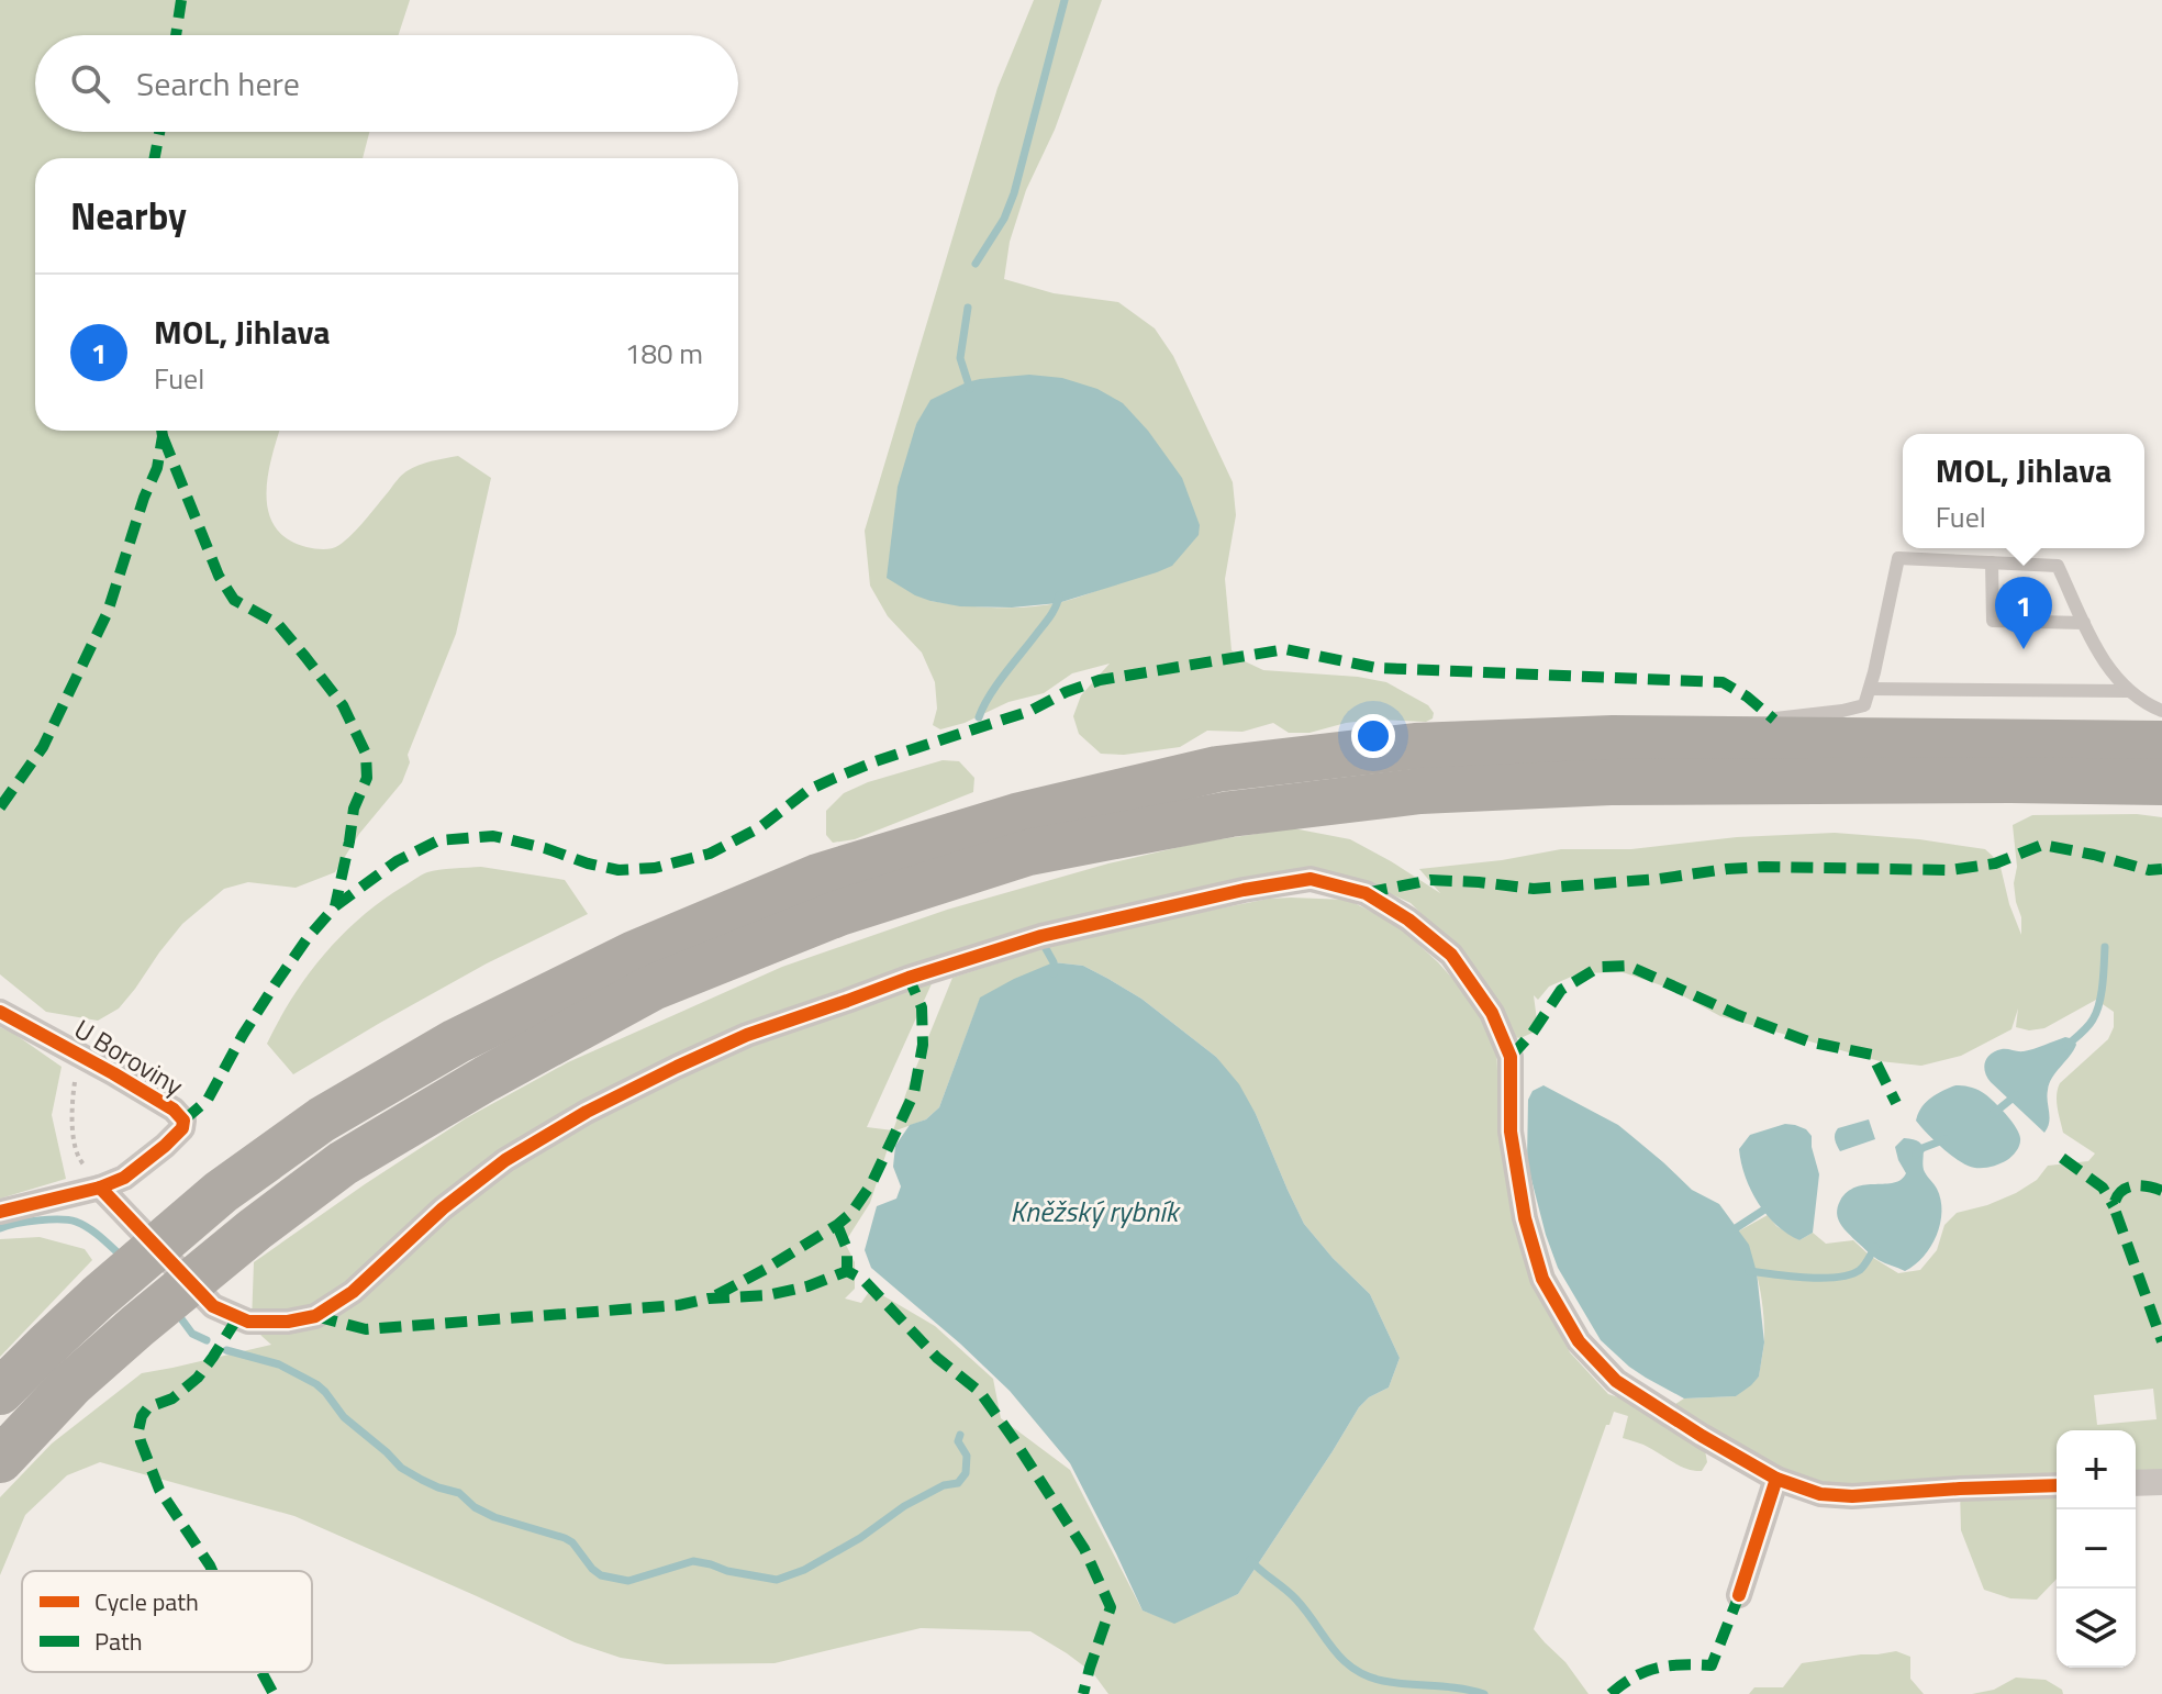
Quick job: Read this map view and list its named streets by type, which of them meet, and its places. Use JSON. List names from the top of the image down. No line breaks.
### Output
{"streets":{"street":["U Boroviny"]},"water":["Kněžský rybník"],"legend":["Cycle path","Path"],"page":{"search":"Search here","heading":"Nearby","list":[{"mark":"1","name":"MOL, Jihlava","note":"Fuel","value":"180 m"}],"popup":["MOL, Jihlava","Fuel"],"pins":"1","map_buttons":["+","−"]}}
